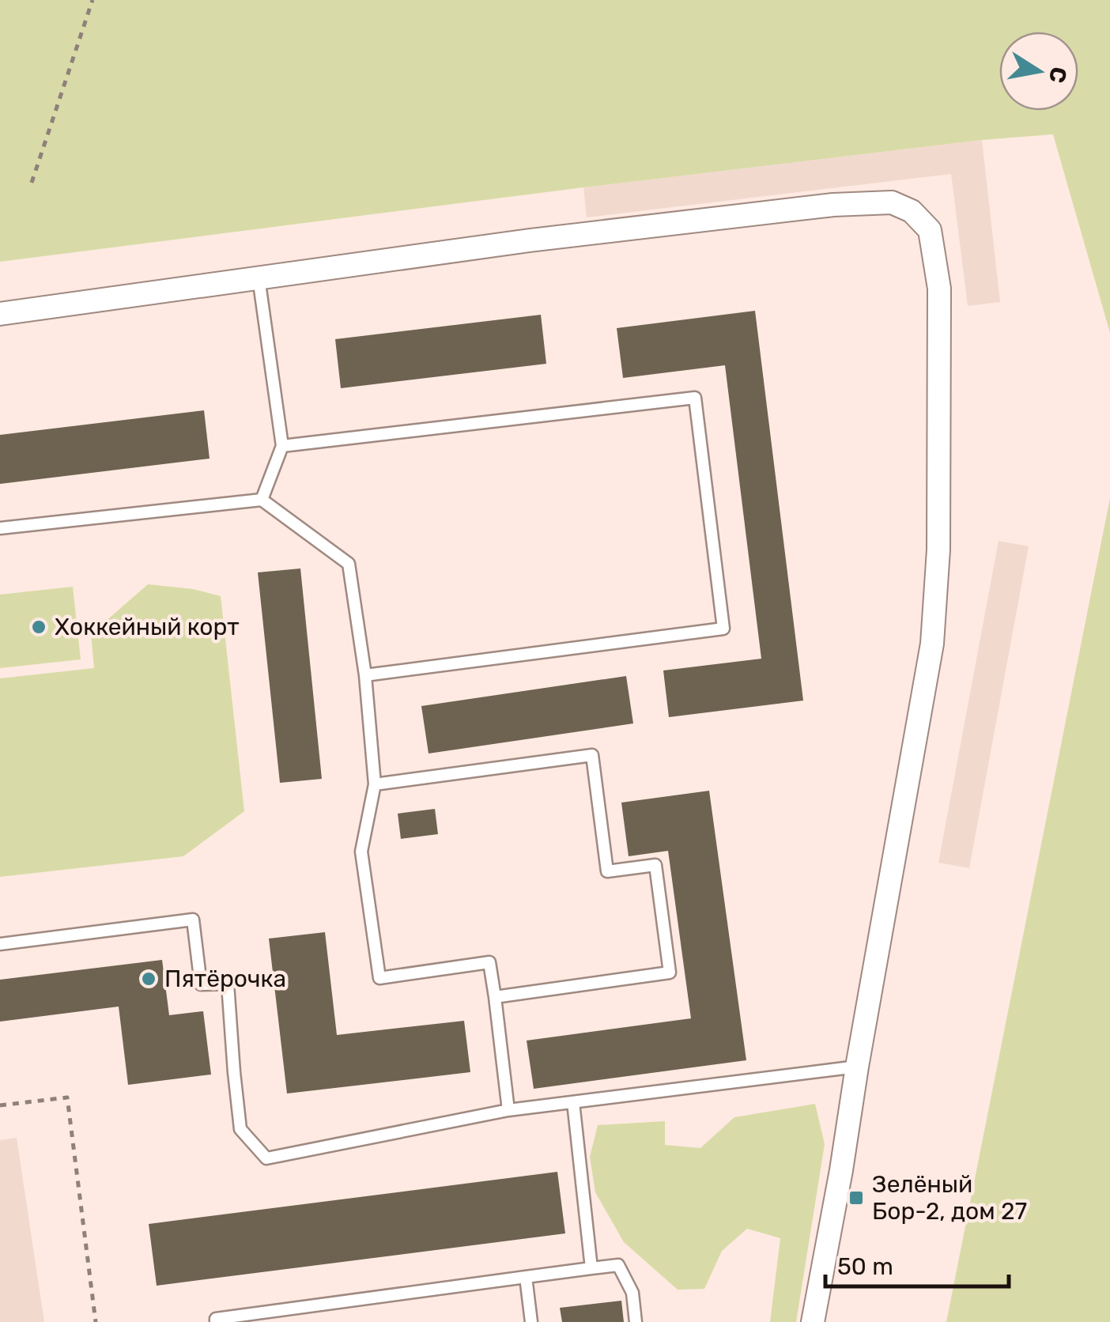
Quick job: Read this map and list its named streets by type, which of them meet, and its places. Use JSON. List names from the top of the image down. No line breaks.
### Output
{"places":{"other":["Хоккейный корт","Пятёрочка"],"transit":["Зелёный Бор-2, дом 27"]},"scale_bar":"50 m","north":"right"}
